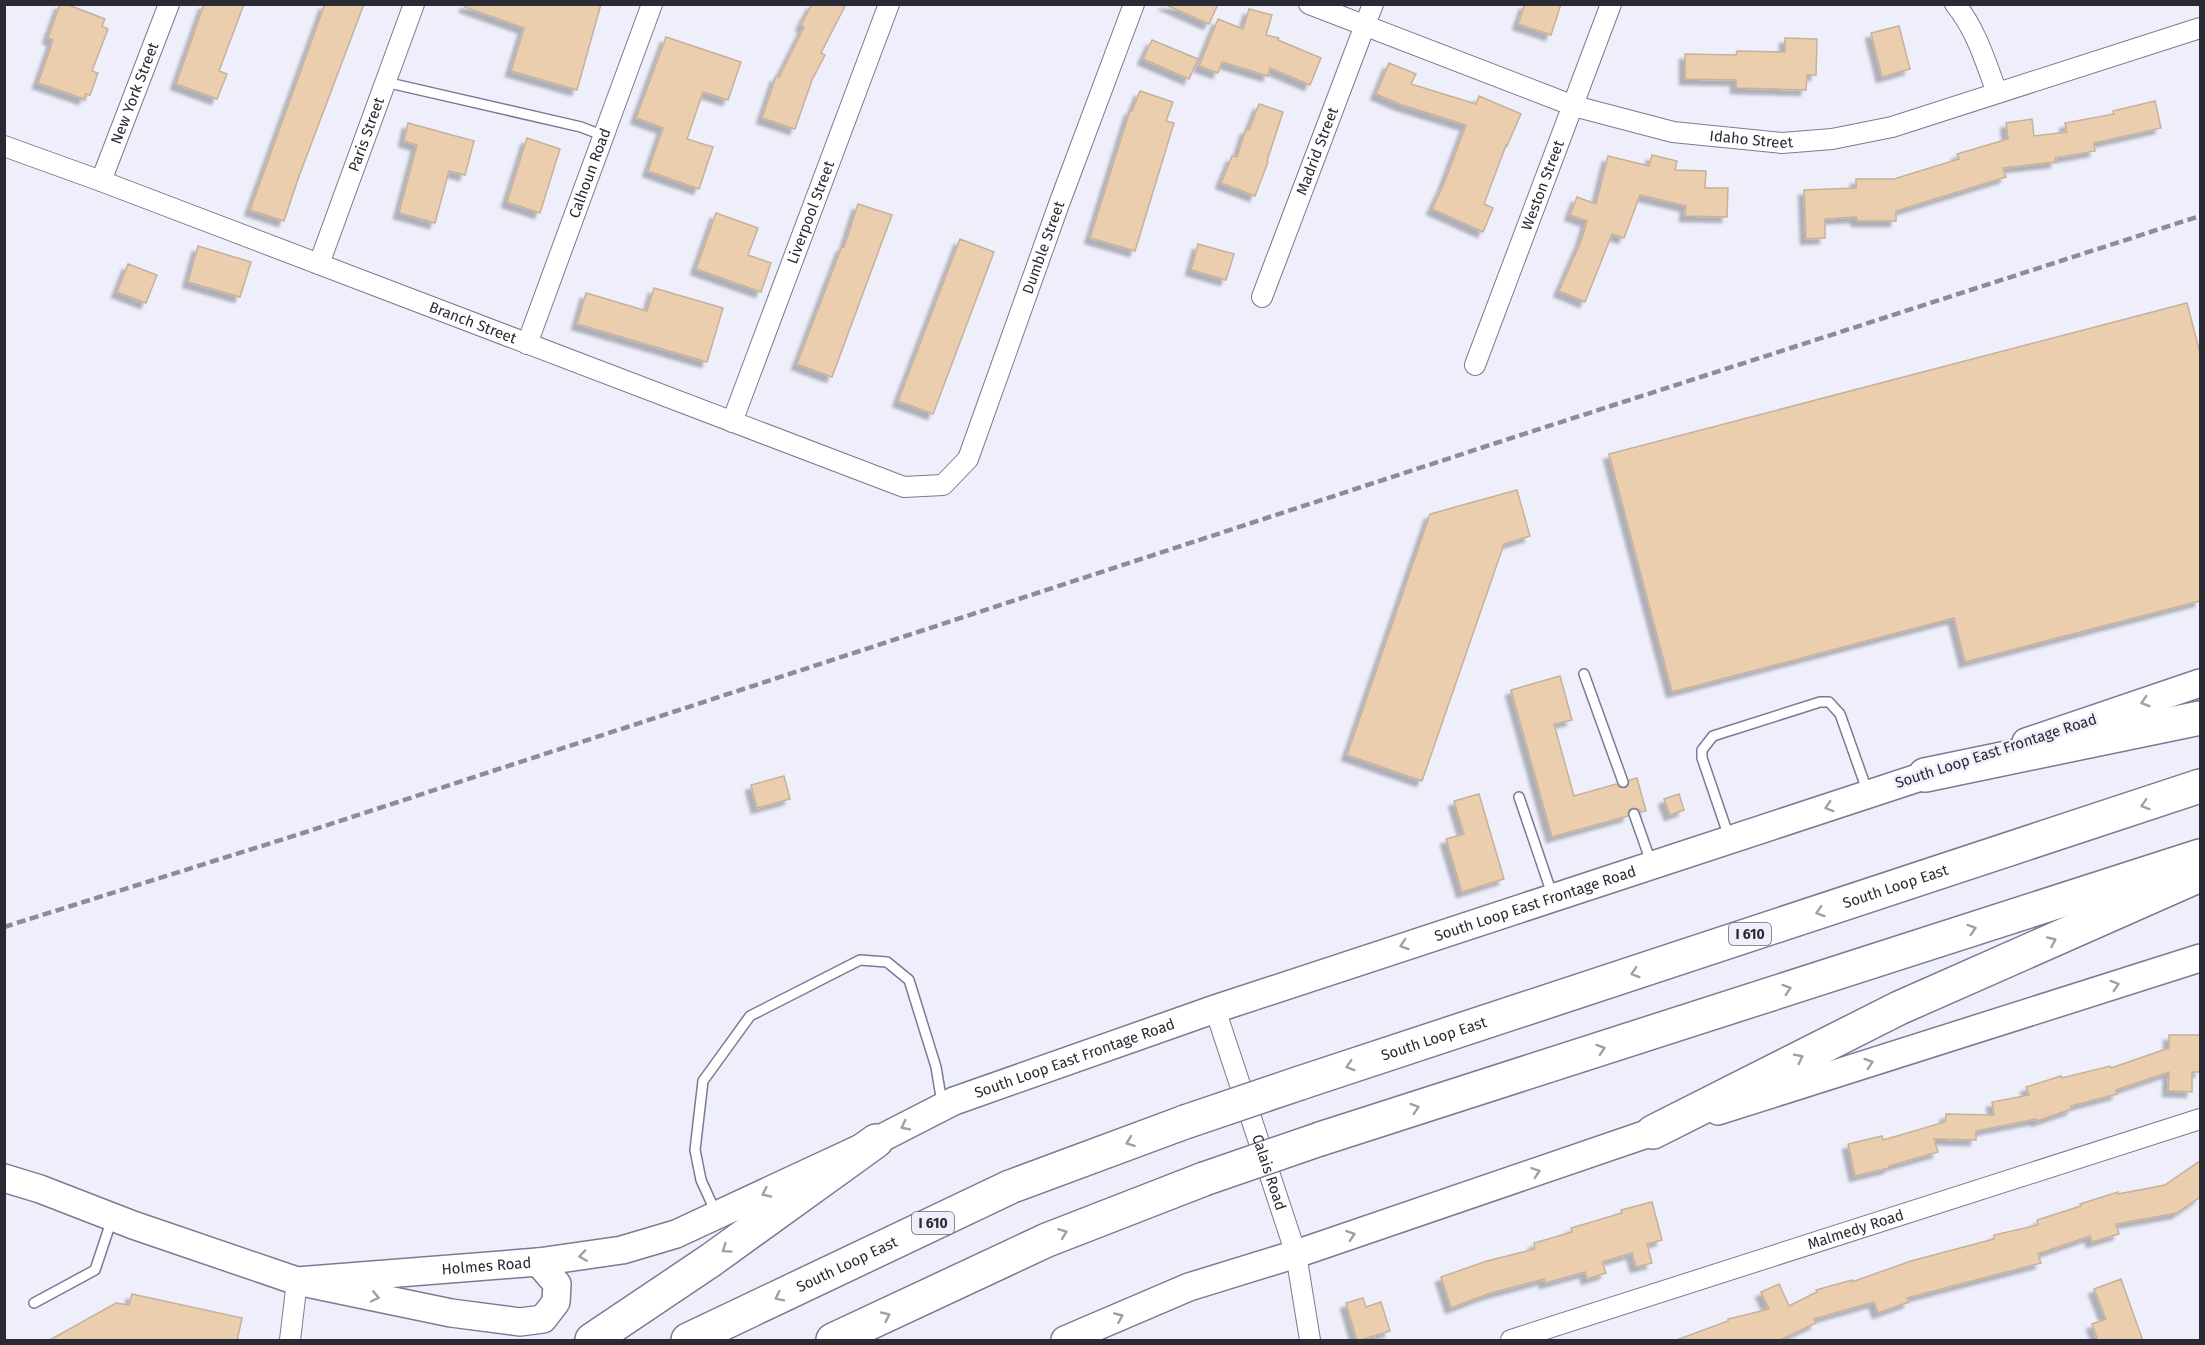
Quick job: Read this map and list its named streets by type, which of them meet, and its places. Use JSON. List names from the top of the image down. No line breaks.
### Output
{"streets":{"highway":["South Loop East","I 610"],"main road":["South Loop East Frontage Road","Holmes Road"],"street":["New York Street","Paris Street","Idaho Street","Madrid Street","Calhoun Road","Weston Street","Liverpool Street","Dumble Street","Branch Street","Calais Road","Malmedy Road"]},"crossings":[["New York Street","Branch Street"],["Paris Street","Branch Street"],["Idaho Street","Madrid Street"],["Idaho Street","Weston Street"],["Calhoun Road","Branch Street"],["Liverpool Street","Branch Street"],["Dumble Street","Branch Street"],["South Loop East Frontage Road","Calais Road"],["South Loop East Frontage Road","Holmes Road"]],"one_way":["South Loop East Frontage Road"]}
